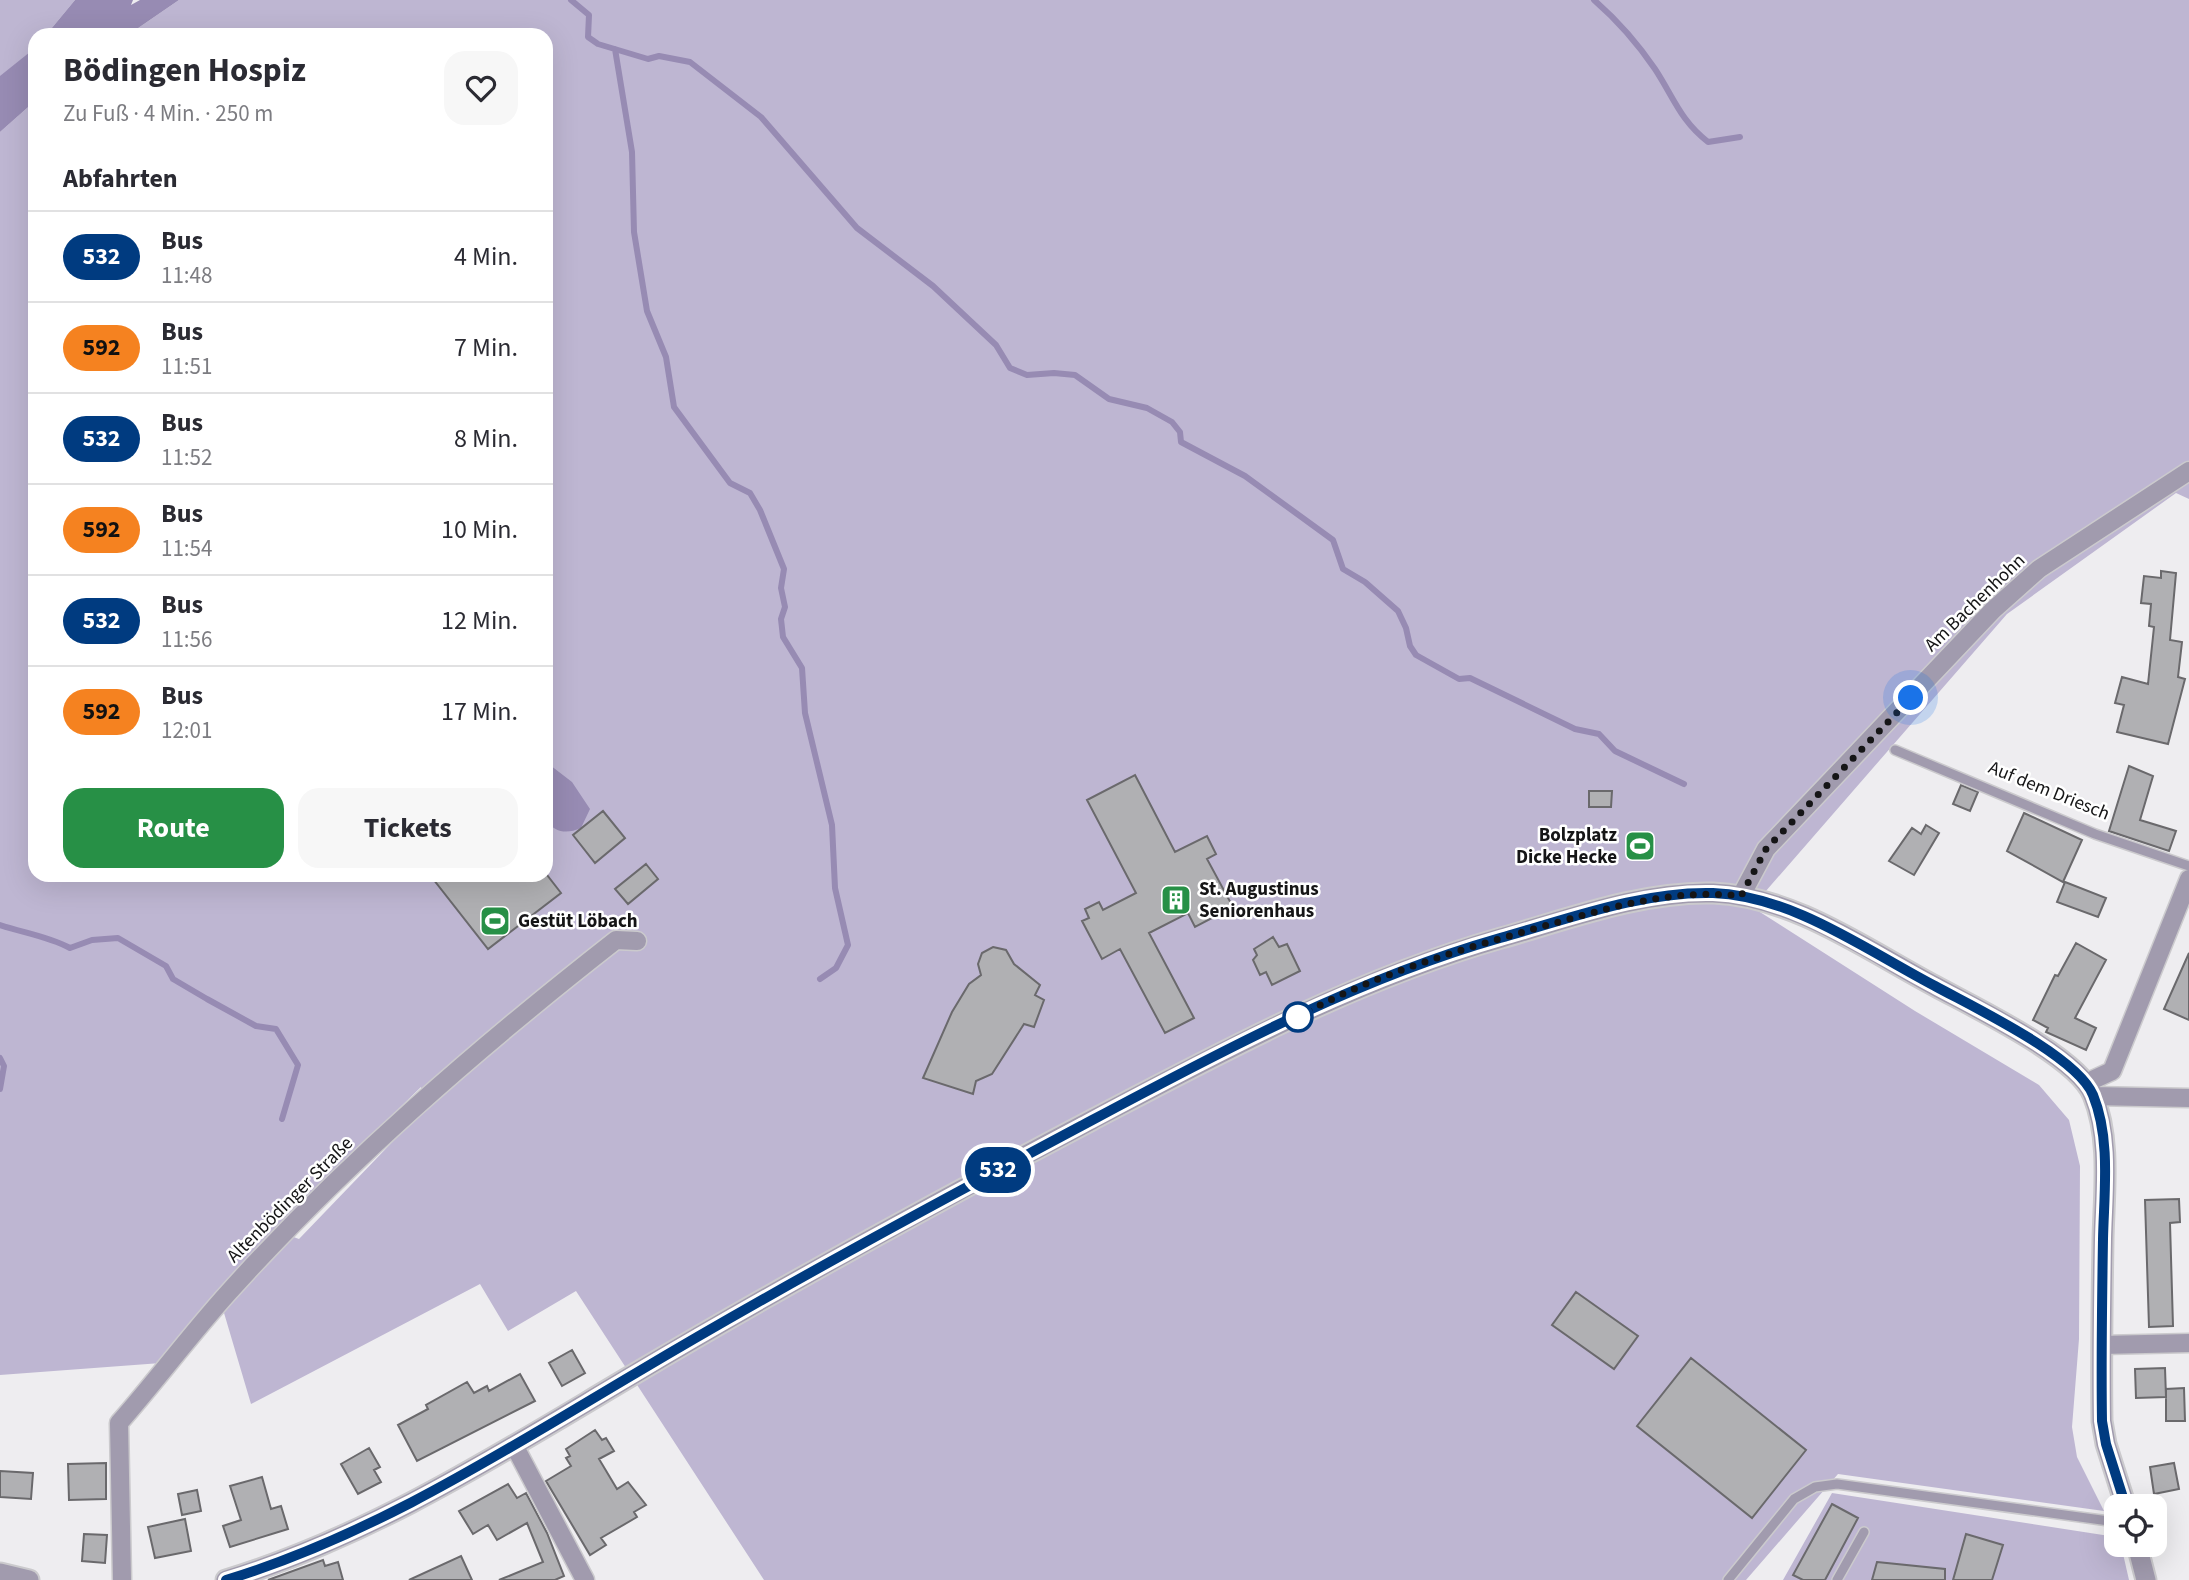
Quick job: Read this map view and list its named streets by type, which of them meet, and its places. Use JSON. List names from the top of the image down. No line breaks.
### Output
{"streets":{"street":["Am Bachenhohn","Altenbödinger Straße"],"lane":["Auf dem Driesch"]},"places":{"sports":["Bolzplatz Dicke Hecke","Gestüt Löbach"],"building":["St. Augustinus Seniorenhaus"]},"lines":["bus line 532"],"page":{"on_map":"532","heading":[["Bödingen Hospiz","Zu Fuß · 4 Min. · 250 m"],"Abfahrten"],"list":[{"mark":"532","name":"Bus","note":"11:48","value":"4 Min."},{"mark":"592","name":"Bus","note":"11:51","value":"7 Min."},{"mark":"532","name":"Bus","note":"11:52","value":"8 Min."},{"mark":"592","name":"Bus","note":"11:54","value":"10 Min."},{"mark":"532","name":"Bus","note":"11:56","value":"12 Min."},{"mark":"592","name":"Bus","note":"12:01","value":"17 Min."}],"buttons":["Route","Tickets"]}}
